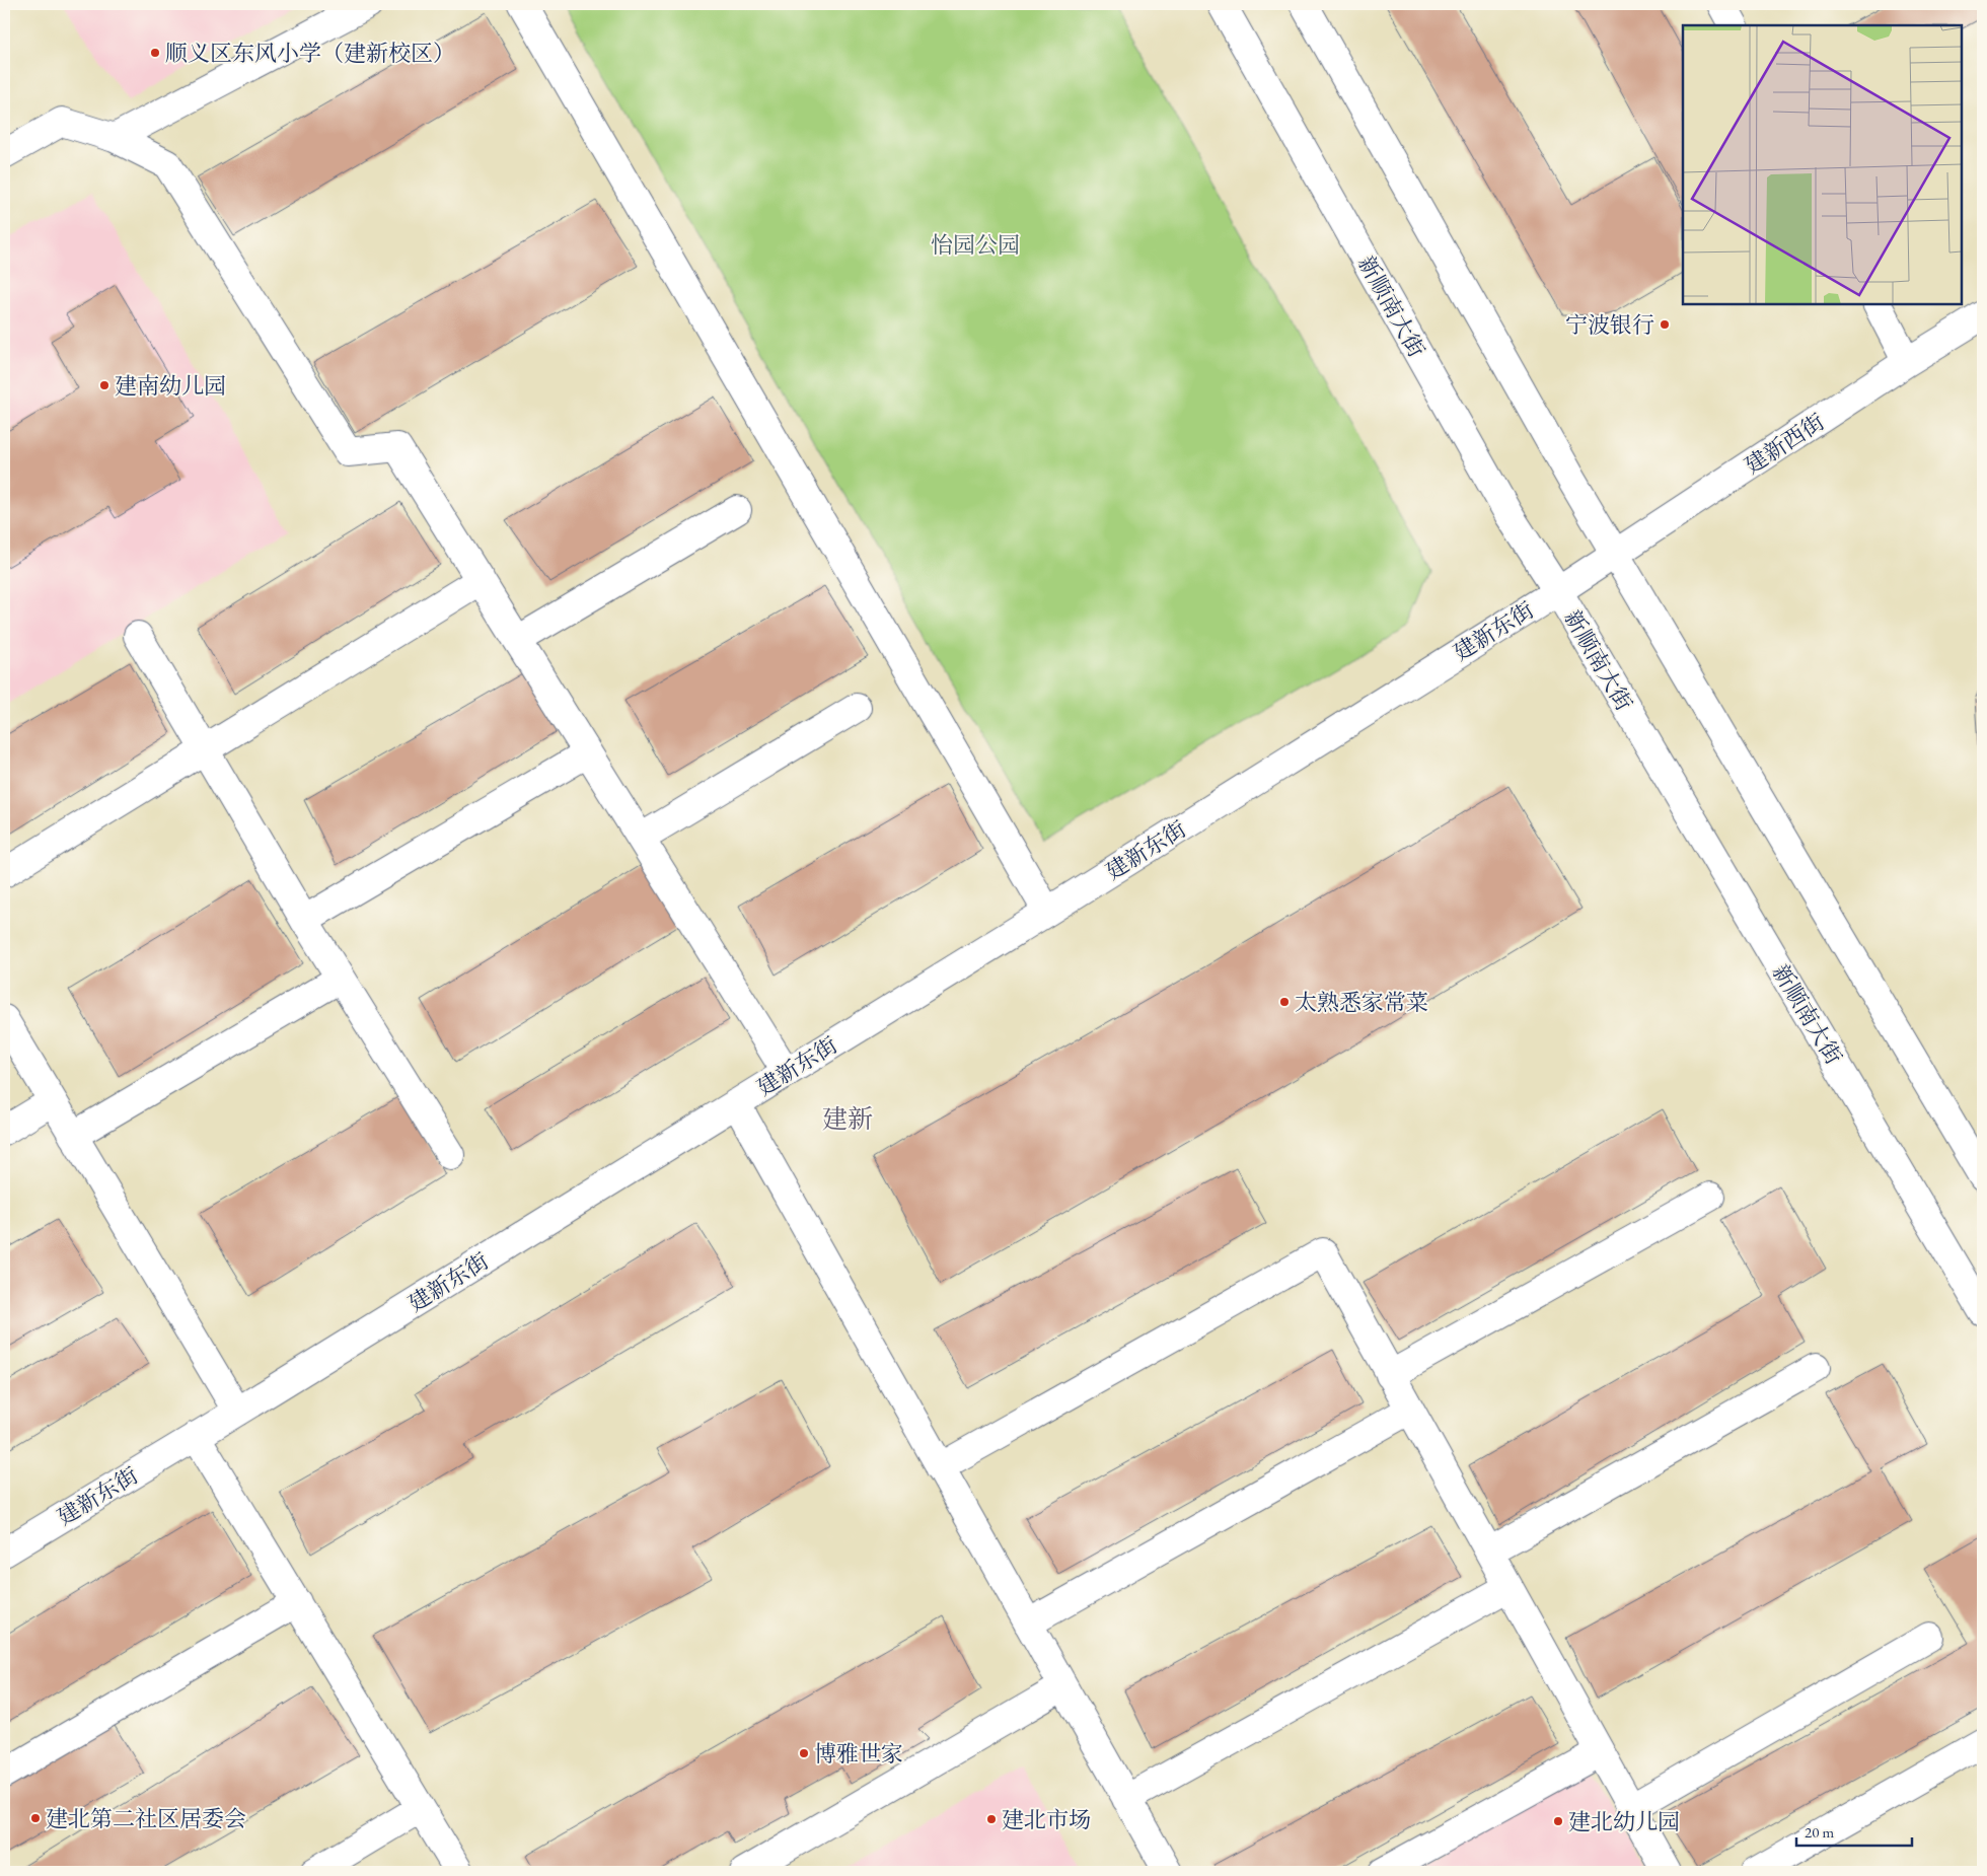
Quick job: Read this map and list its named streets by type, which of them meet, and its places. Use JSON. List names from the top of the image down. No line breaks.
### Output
{"streets":{"street":["新顺南大街","建新西街","建新东街"]},"crossings":[["新顺南大街","建新东街"],["建新西街","建新东街"]],"districts":["建新"],"parks":["怡园公园"],"places":["顺义区东风小学（建新校区）","宁波银行","建南幼儿园","太熟悉家常菜","博雅世家","建北第二社区居委会","建北市场","建北幼儿园"],"scale_bar":"20 m"}
